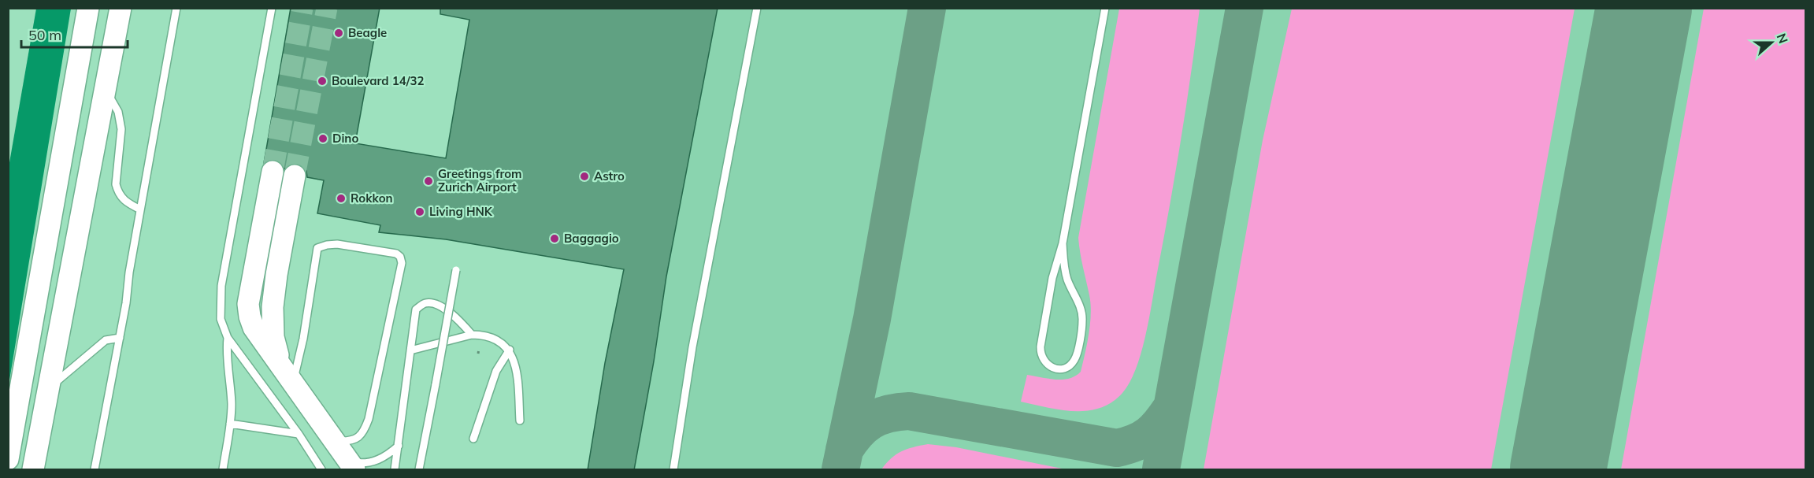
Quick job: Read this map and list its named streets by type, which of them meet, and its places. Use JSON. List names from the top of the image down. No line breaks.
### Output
{"places":["Beagle","Boulevard 14/32","Dino","Astro","Greetings from Zurich Airport","Rokkon","Living HNK","Baggagio"],"scale_bar":"50 m","north":"right"}
